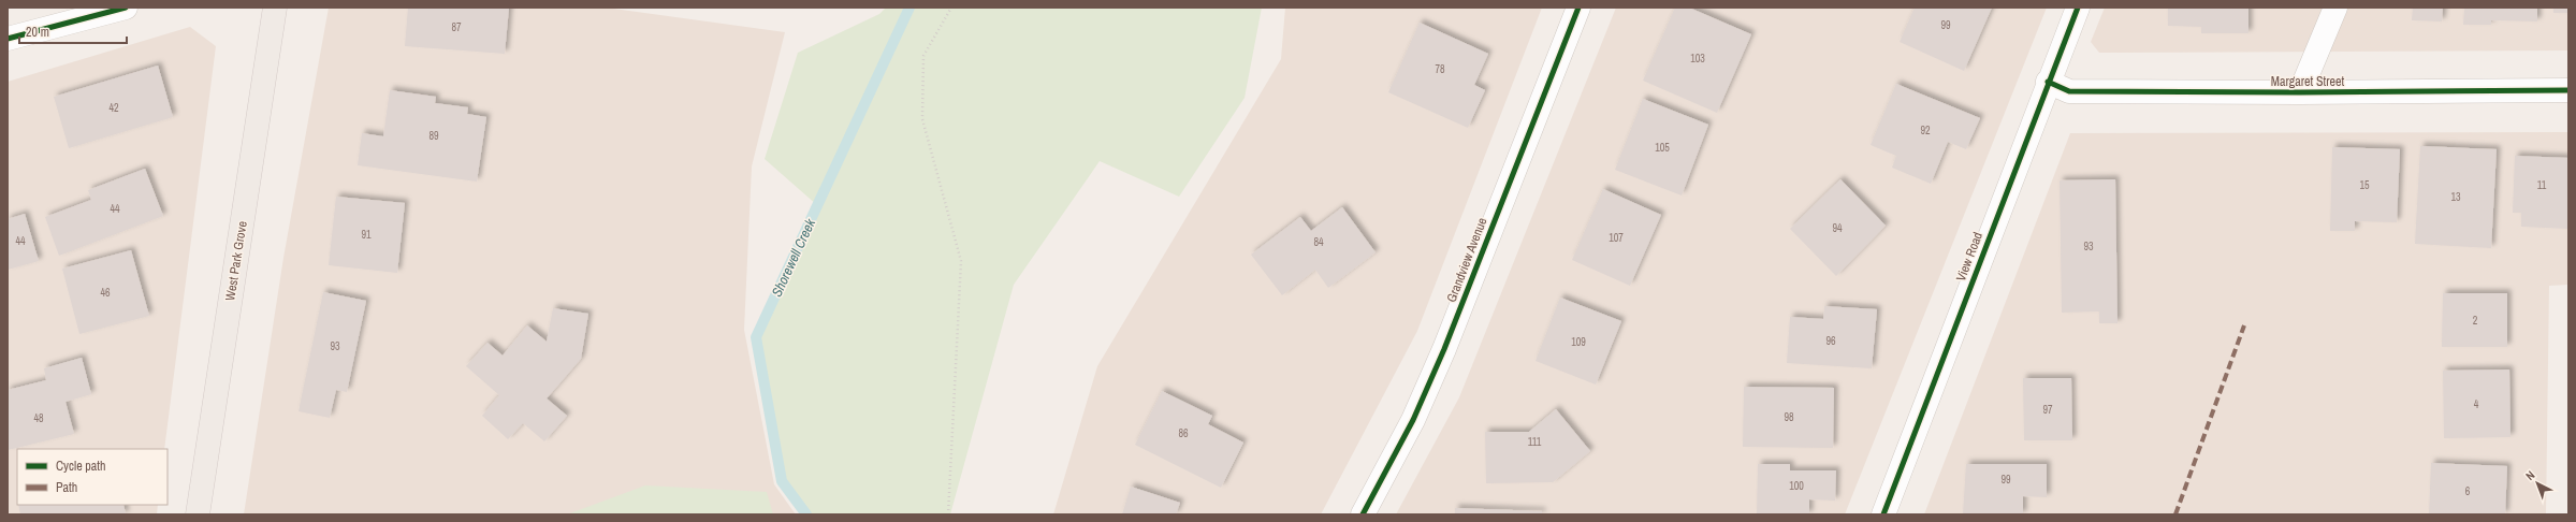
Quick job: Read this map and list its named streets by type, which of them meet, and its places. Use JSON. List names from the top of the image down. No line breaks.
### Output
{"streets":{"main road":["West Park Grove"],"street":["Margaret Street","View Road","Grandview Avenue"]},"crossings":[["Margaret Street","View Road"]],"water":["Shorewell Creek"],"house_numbers":["99","87","103","78","42","92","89","105","15","11","13","44","94","91","107","44","84","93","46","2","96","109","93","4","97","98","48","86","111","99","100","6"],"legend":["Cycle path","Path"],"scale_bar":"20 m","north":"top left"}
